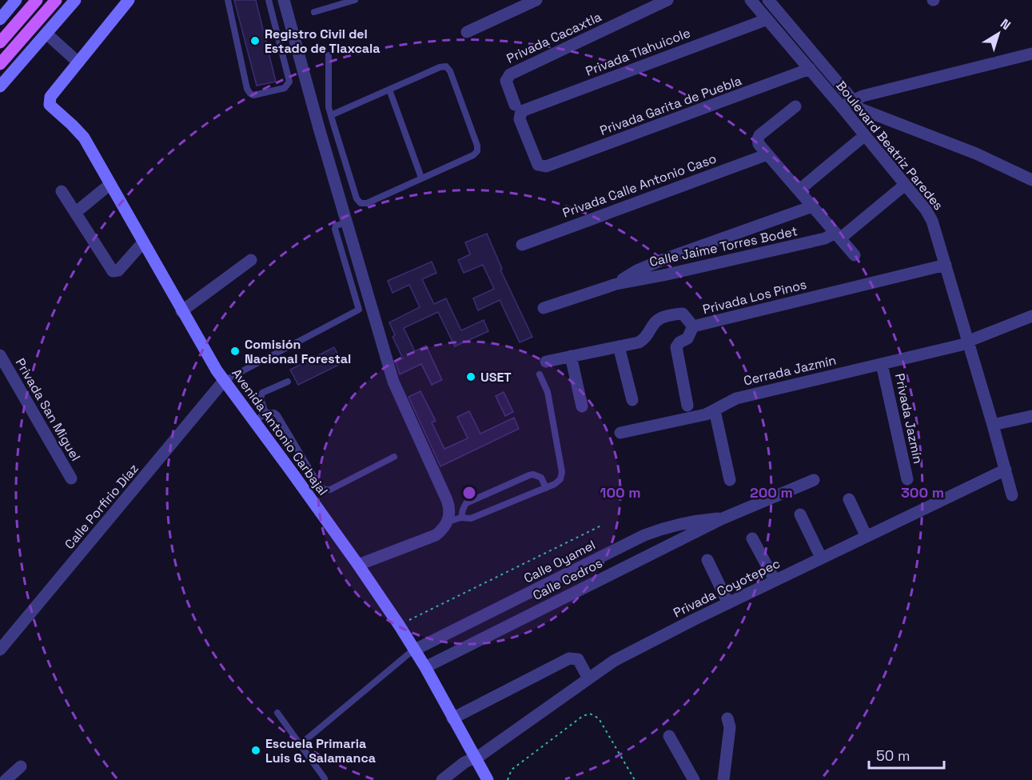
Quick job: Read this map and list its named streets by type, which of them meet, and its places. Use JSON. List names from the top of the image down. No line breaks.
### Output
{"streets":{"street":["Privada Cacaxtla","Privada Tlahuicole","Privada Garita de Puebla","Boulevard Beatriz Paredes","Privada Calle Antonio Caso","Calle Jaime Torres Bodet","Privada Los Pinos","Cerrada Jazmín","Privada San Miguel","Privada Jazmín","Avenida Antonio Carbajal","Calle Porfirio Díaz","Calle Oyamel","Calle Cedros","Privada Coyotepec"]},"crossings":[["Privada Cacaxtla","Privada Tlahuicole"],["Privada Cacaxtla","Privada Garita de Puebla"],["Privada Tlahuicole","Privada Garita de Puebla"],["Privada Tlahuicole","Boulevard Beatriz Paredes"],["Privada Garita de Puebla","Boulevard Beatriz Paredes"],["Boulevard Beatriz Paredes","Calle Jaime Torres Bodet"],["Boulevard Beatriz Paredes","Privada Los Pinos"],["Boulevard Beatriz Paredes","Cerrada Jazmín"],["Boulevard Beatriz Paredes","Privada Coyotepec"],["Cerrada Jazmín","Privada Jazmín"],["Avenida Antonio Carbajal","Calle Porfirio Díaz"],["Avenida Antonio Carbajal","Calle Oyamel"],["Avenida Antonio Carbajal","Calle Cedros"],["Avenida Antonio Carbajal","Privada Coyotepec"],["Calle Oyamel","Calle Cedros"]],"places":["Registro Civil del Estado de Tlaxcala","Comisión Nacional Forestal","USET","Escuela Primaria Luis G. Salamanca"],"scale_bar":"50 m","north":"top right","rings":["100 m","200 m","300 m"]}
